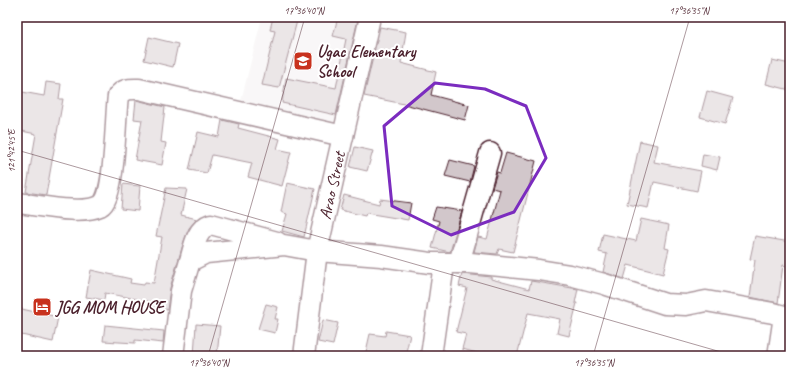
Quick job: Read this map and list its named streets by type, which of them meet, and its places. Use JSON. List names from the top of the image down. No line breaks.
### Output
{"streets":{"street":["Arao Street"]},"places":{"school or university":["Ugac Elementary School"],"hotel":["JGG MOM HOUSE"]},"coordinates":["17°36'40\"N","17°36'35\"N","121°42'45\"E"]}
